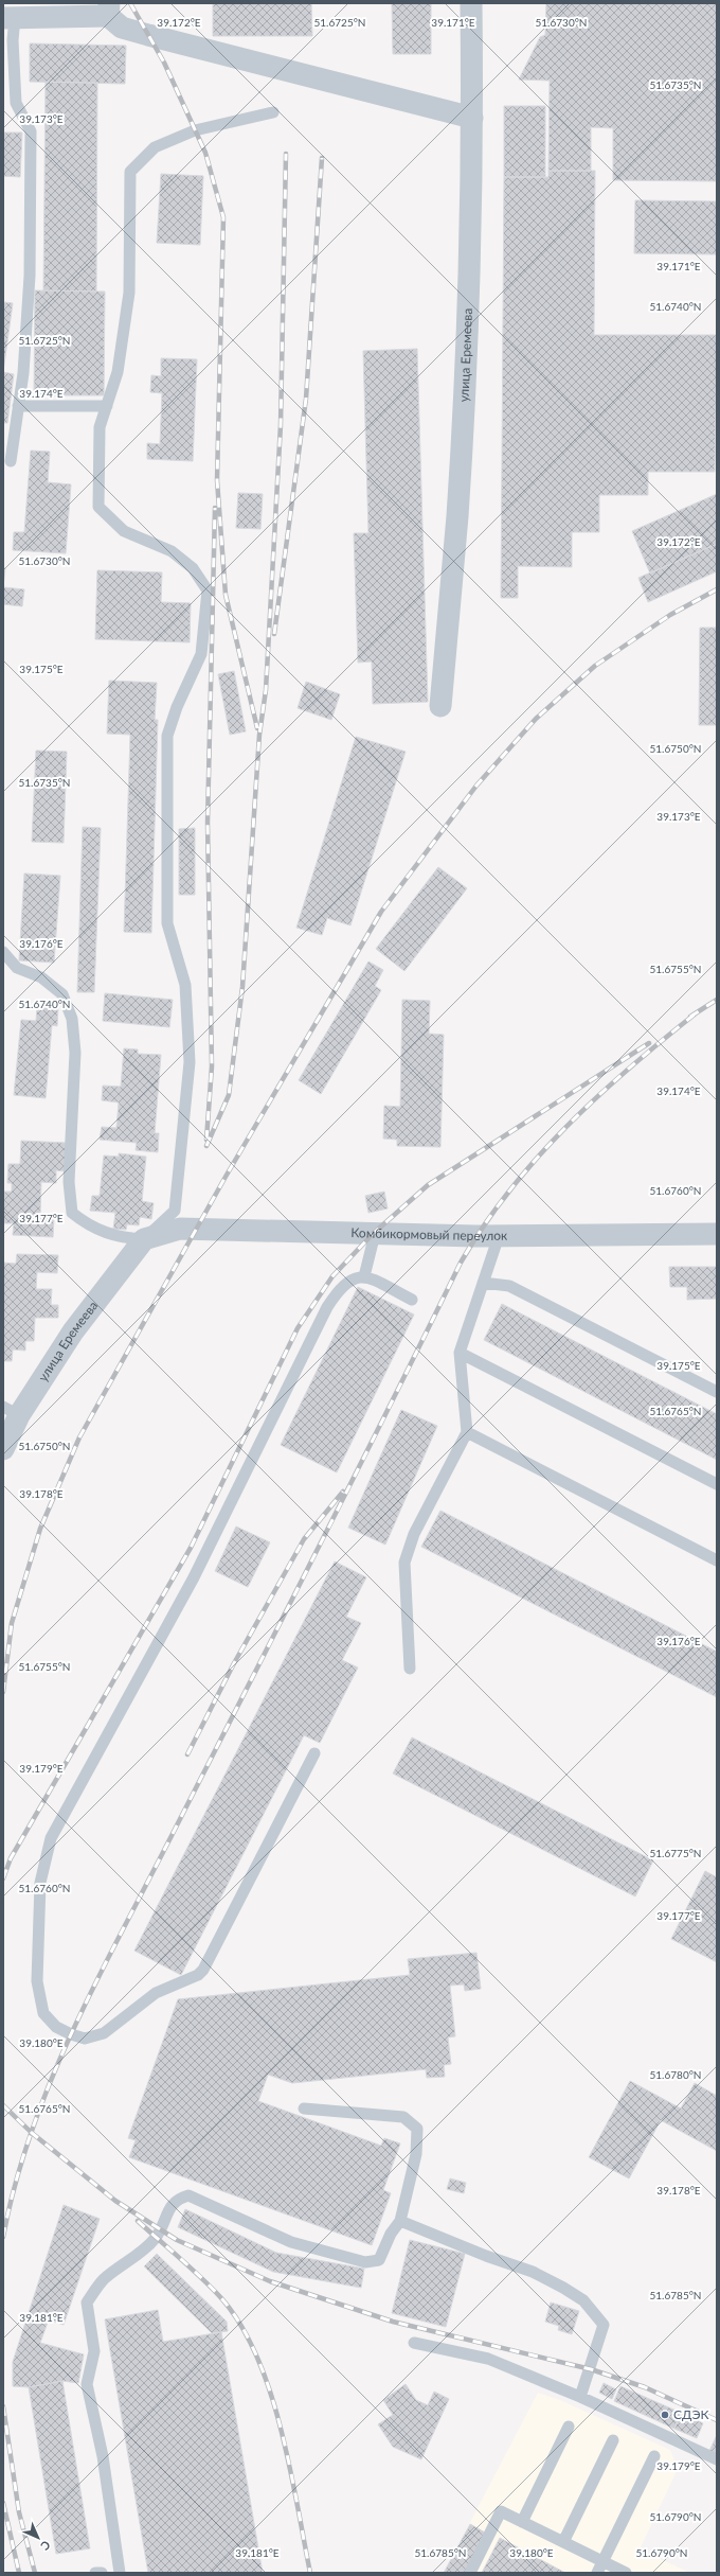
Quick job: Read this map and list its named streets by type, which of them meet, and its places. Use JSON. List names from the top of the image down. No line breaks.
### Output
{"streets":{"street":["улица Еремеева","Комбикормовый переулок"]},"crossings":[["улица Еремеева","Комбикормовый переулок"]],"places":["СДЭК"],"north":"bottom right","coordinates":["39.172°E","51.6725°N","39.171°E","51.6730°N","51.6735°N","39.173°E","51.6740°N","39.174°E","39.175°E","51.6750°N","39.176°E","51.6755°N","51.6760°N","39.177°E","51.6765°N","39.178°E","39.179°E","51.6775°N","39.180°E","51.6780°N","51.6785°N","39.181°E","51.6790°N"]}
